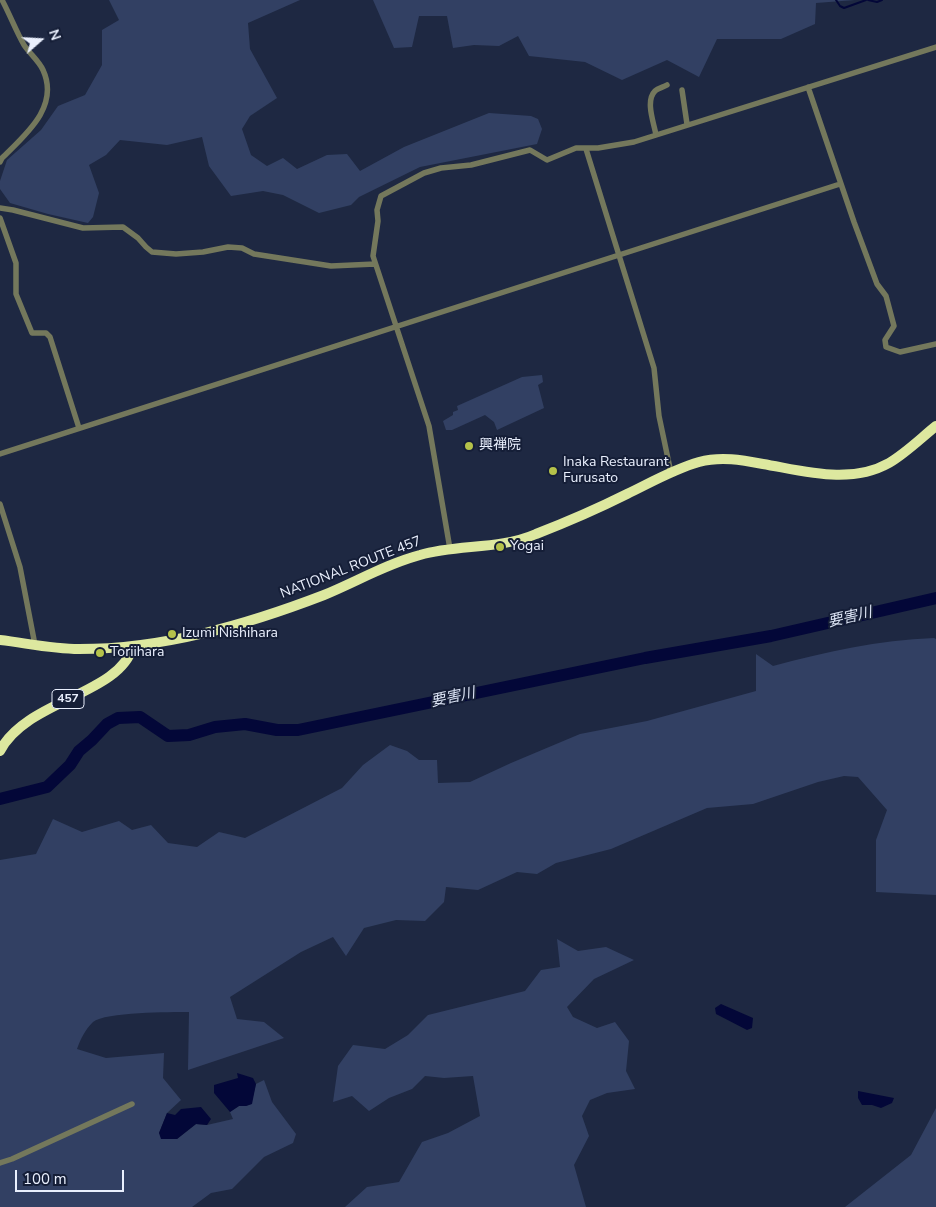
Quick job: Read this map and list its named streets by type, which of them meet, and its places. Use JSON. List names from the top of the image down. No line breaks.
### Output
{"streets":{"highway":["NATIONAL ROUTE 457","457"]},"crossings":[["NATIONAL ROUTE 457","457"]],"water":["要害川"],"places":["興禅院","Inaka Restaurant Furusato","Yogai","Izumi Nishihara","Toriihara"],"scale_bar":"100 m","north":"right"}
